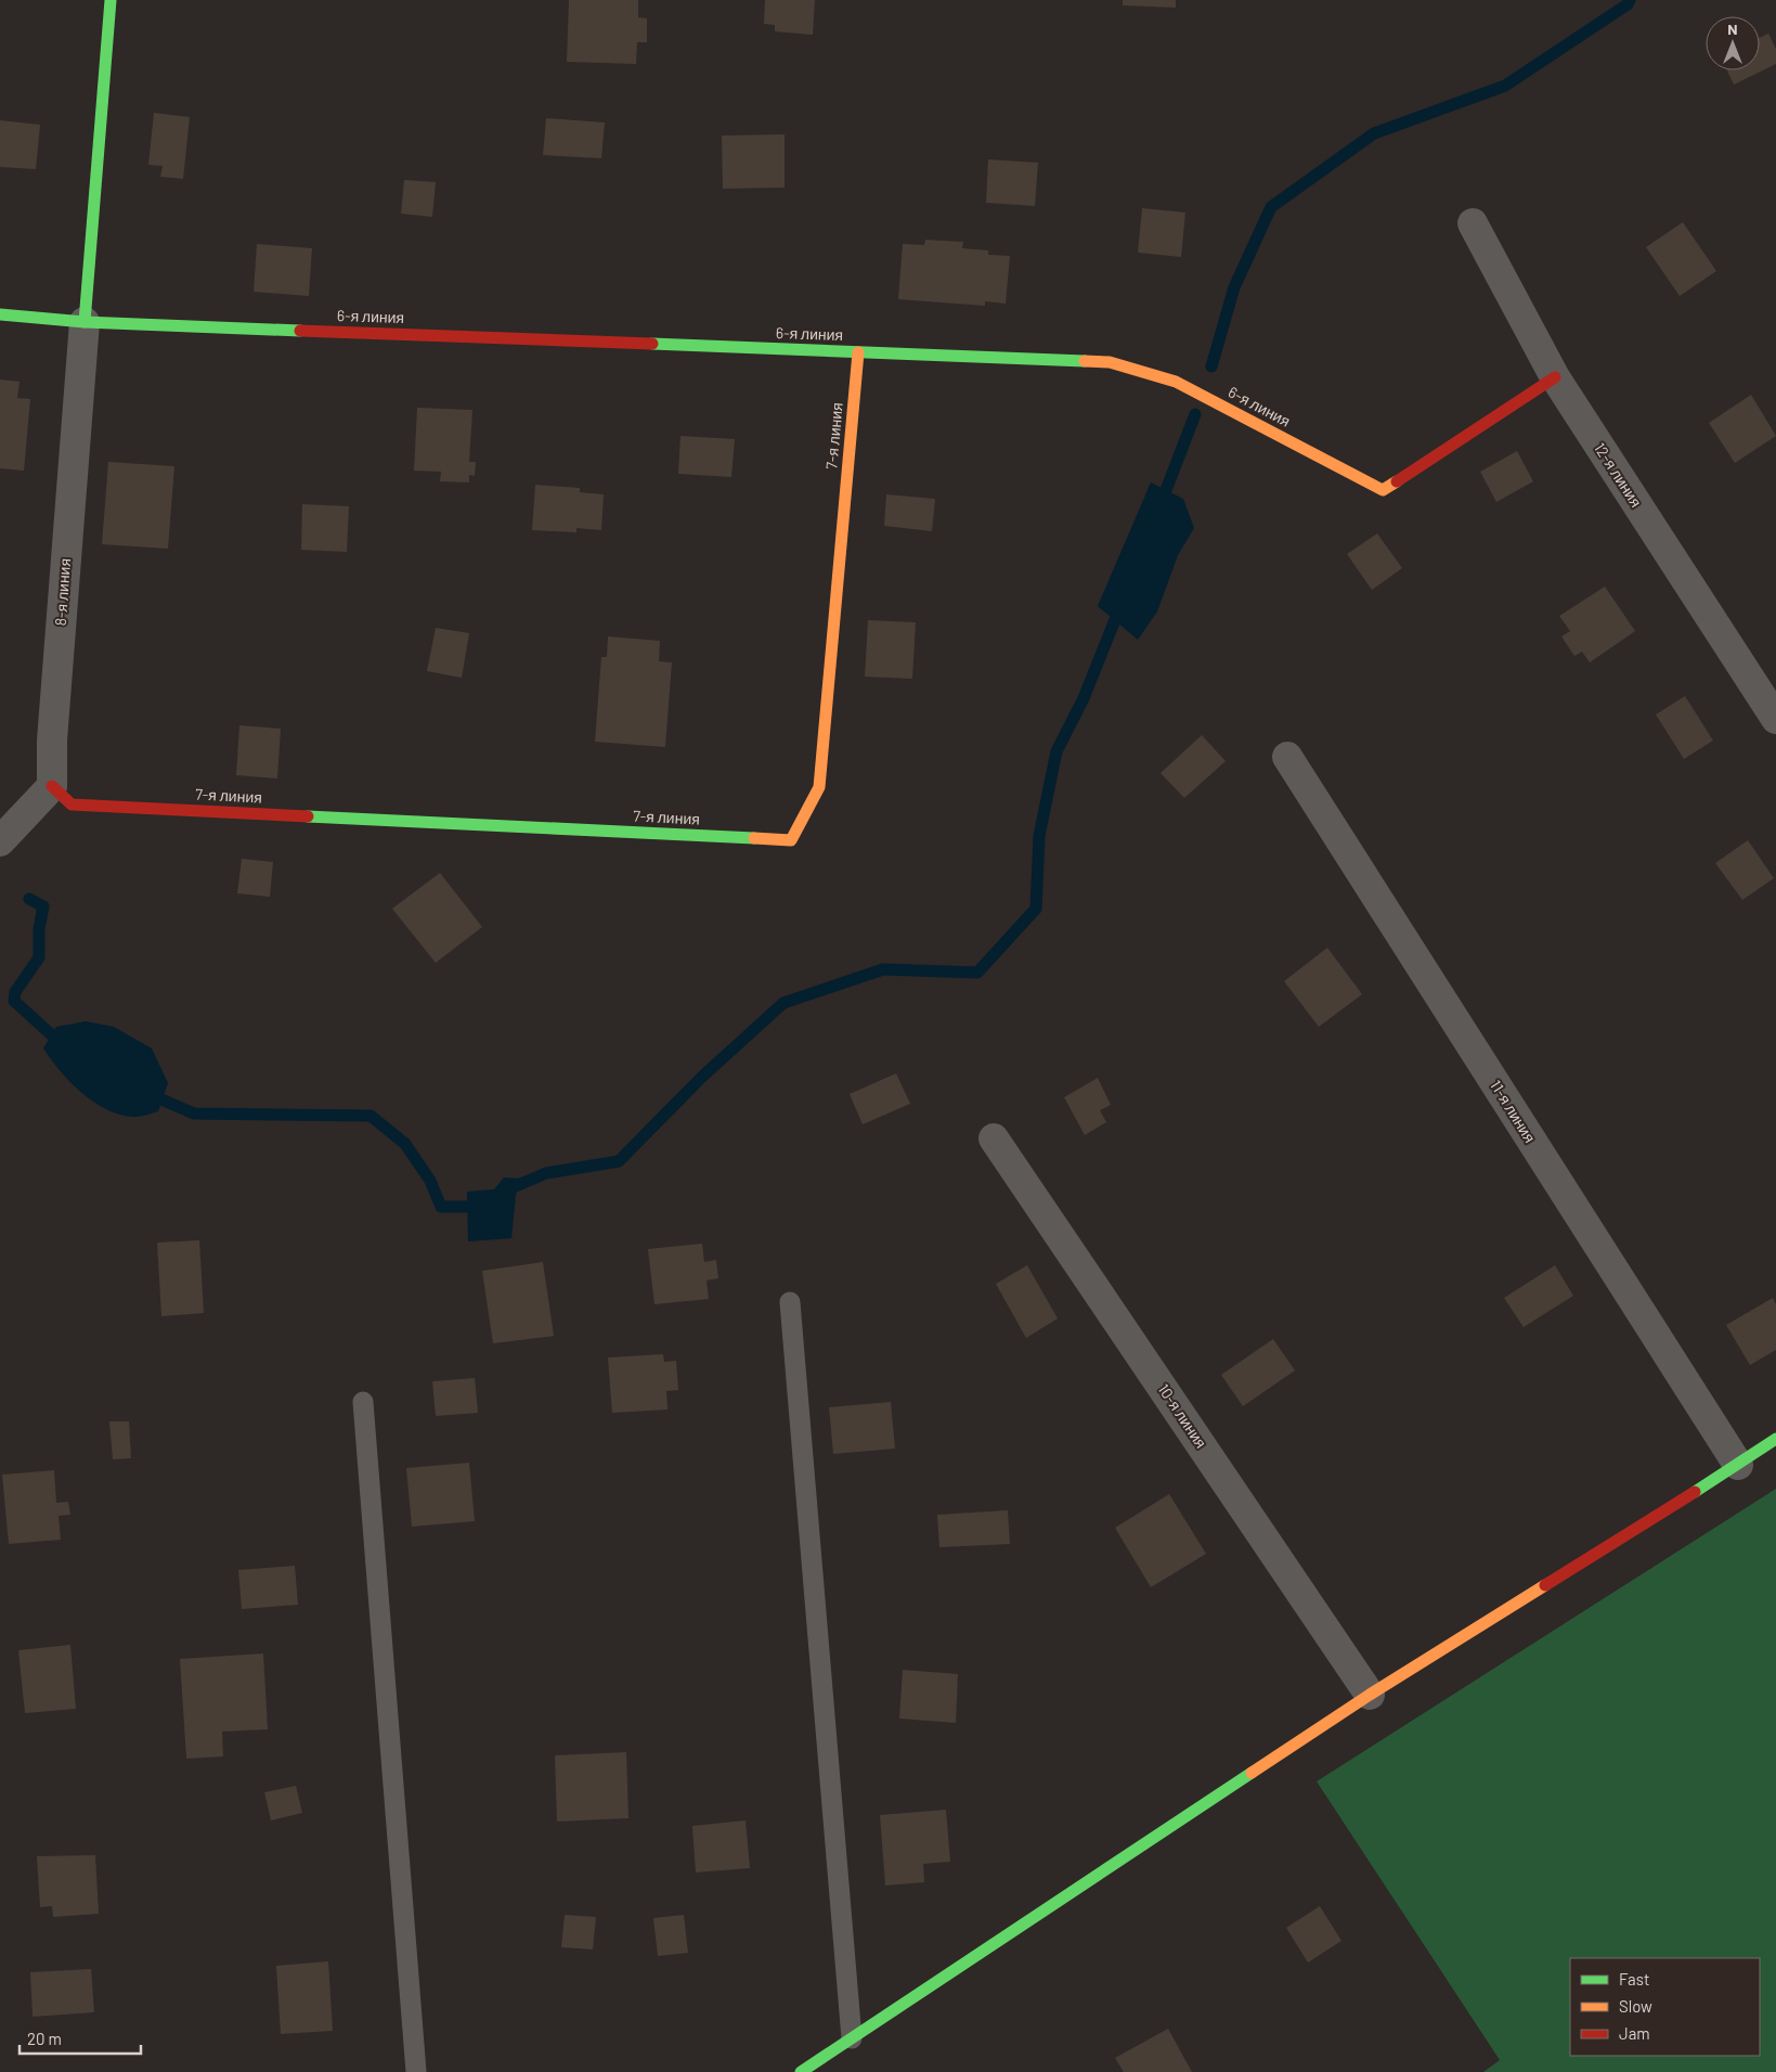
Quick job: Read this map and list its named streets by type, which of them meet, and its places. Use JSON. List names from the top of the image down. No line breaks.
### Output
{"streets":{"street":["6-я линия","7-я линия","12-я линия","8-я линия","11-я линия","10-я линия"]},"crossings":[["6-я линия","7-я линия"],["6-я линия","12-я линия"],["6-я линия","8-я линия"],["7-я линия","8-я линия"]],"legend":["Fast","Slow","Jam"],"scale_bar":"20 m","north":"top"}
